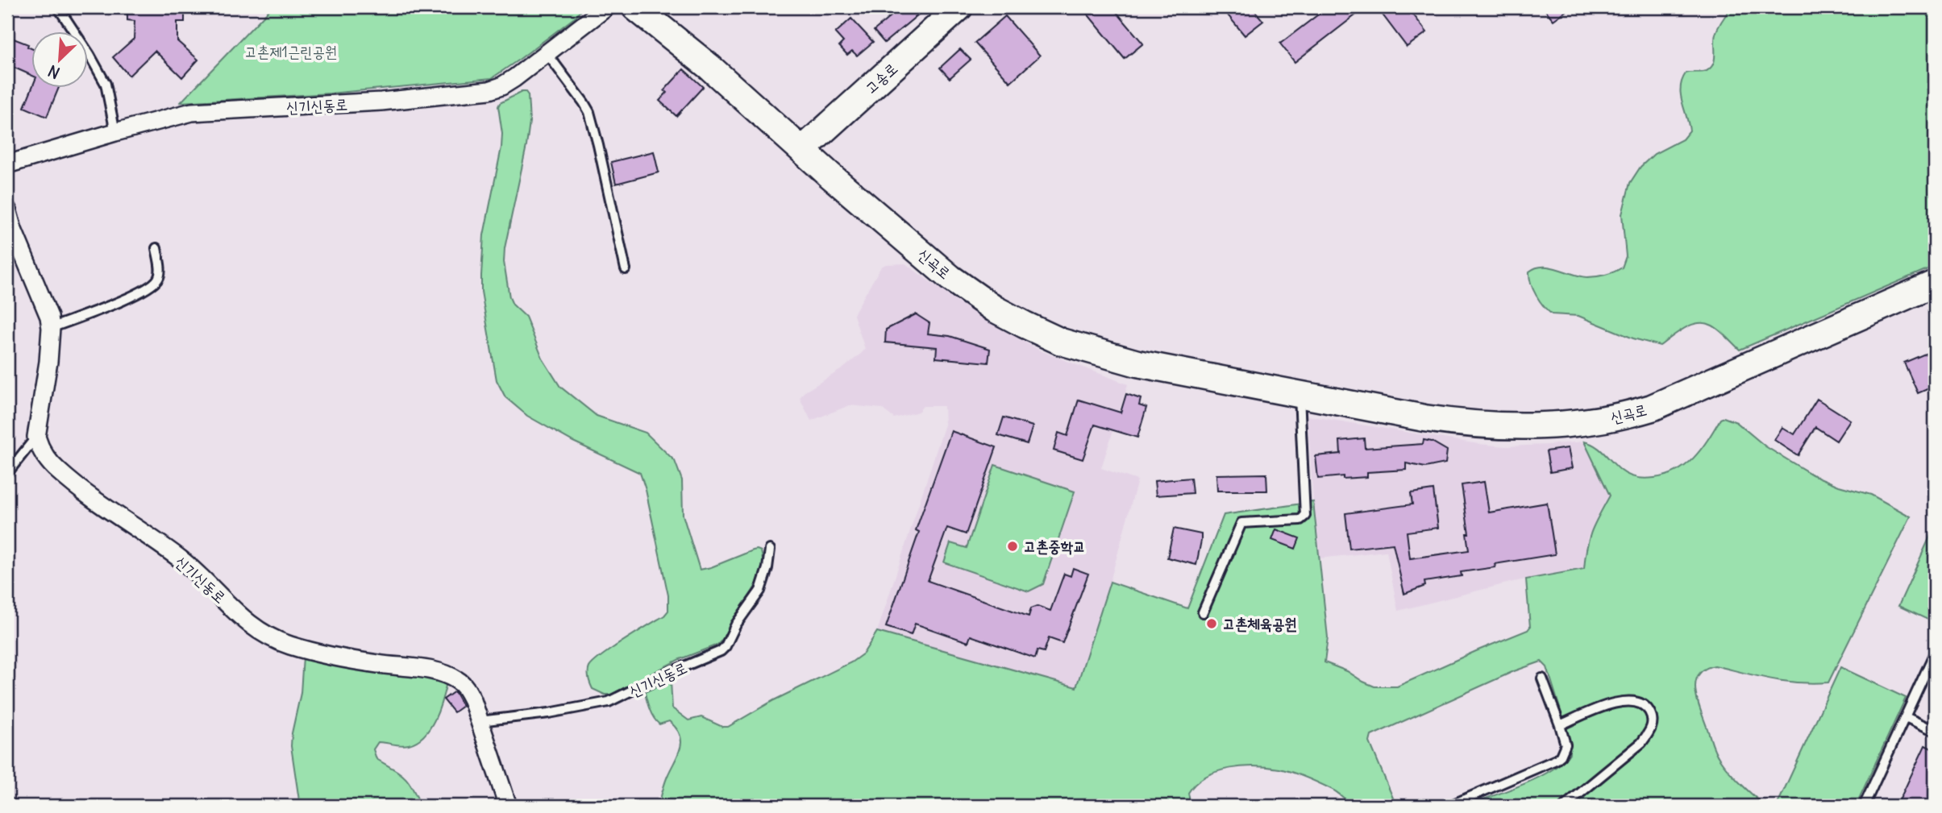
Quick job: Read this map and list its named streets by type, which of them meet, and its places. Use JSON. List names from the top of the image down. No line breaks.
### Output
{"streets":{"street":["고송로","신기신동로","신곡로"]},"crossings":[["고송로","신곡로"]],"parks":["고촌제1근린공원"],"places":["고촌중학교","고촌체육공원"],"north":"bottom left"}
